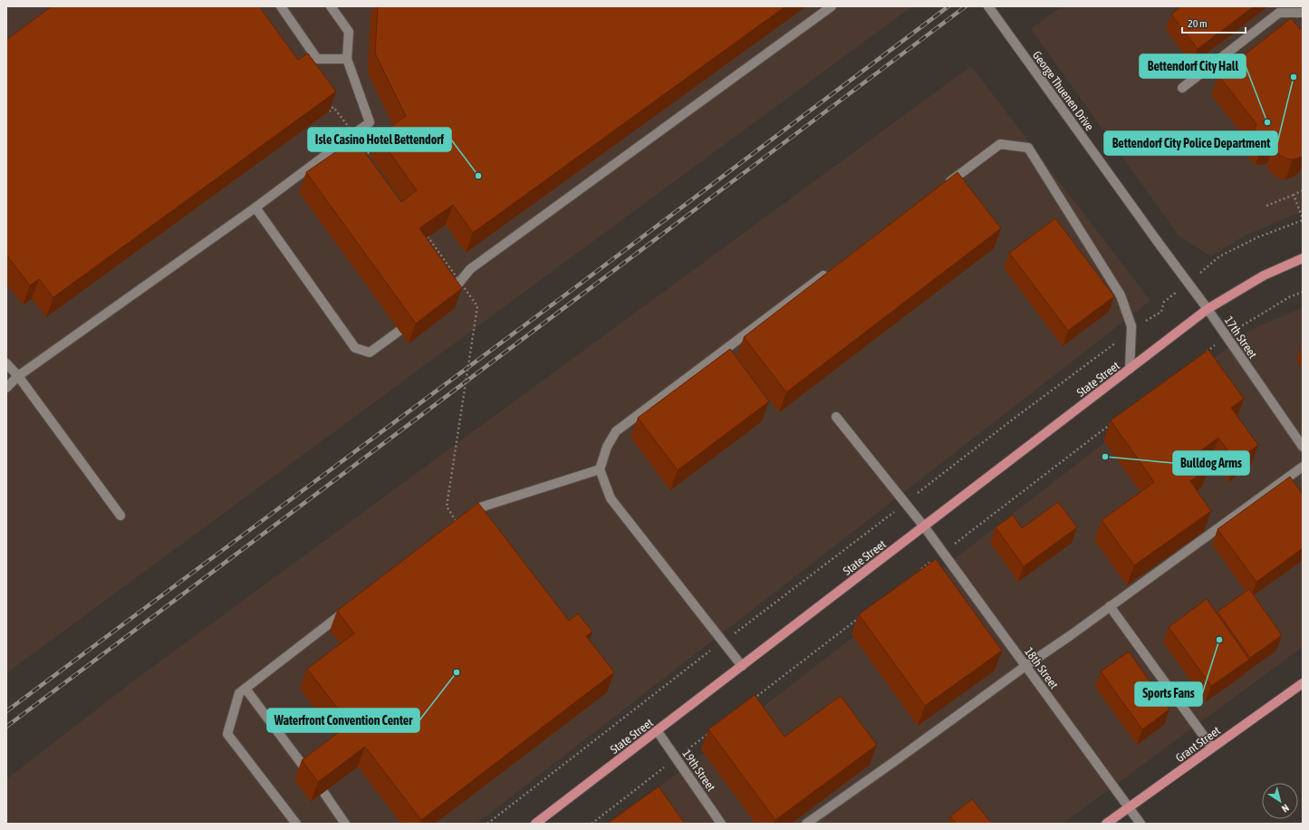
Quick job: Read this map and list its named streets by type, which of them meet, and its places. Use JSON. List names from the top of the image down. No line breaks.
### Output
{"streets":{"main road":["State Street","Grant Street"],"street":["George Thuenen Drive","17th Street","18th Street","19th Street"]},"crossings":[["George Thuenen Drive","17th Street"],["17th Street","State Street"],["State Street","18th Street"],["State Street","19th Street"],["18th Street","Grant Street"]],"places":["Bettendorf City Police Department","Bettendorf City Hall","Isle Casino Hotel Bettendorf","Bulldog Arms","Sports Fans","Waterfront Convention Center"],"scale_bar":"20 m","north":"bottom right"}
